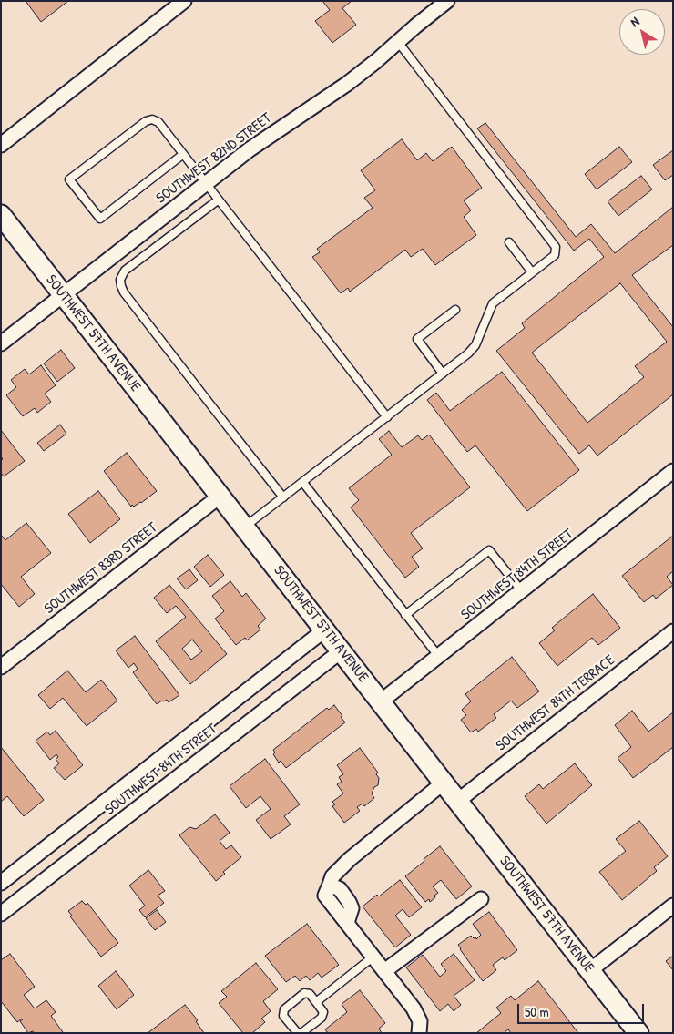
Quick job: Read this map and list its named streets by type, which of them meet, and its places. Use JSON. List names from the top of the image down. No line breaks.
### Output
{"streets":{"main road":["SOUTHWEST 57TH AVENUE"],"street":["SOUTHWEST 82ND STREET","SOUTHWEST 83RD STREET","SOUTHWEST 84TH STREET","SOUTHWEST 84TH TERRACE"]},"crossings":[["SOUTHWEST 82ND STREET","SOUTHWEST 57TH AVENUE"],["SOUTHWEST 57TH AVENUE","SOUTHWEST 83RD STREET"],["SOUTHWEST 57TH AVENUE","SOUTHWEST 84TH STREET"],["SOUTHWEST 57TH AVENUE","SOUTHWEST 84TH TERRACE"]],"scale_bar":"50 m","north":"top left"}
